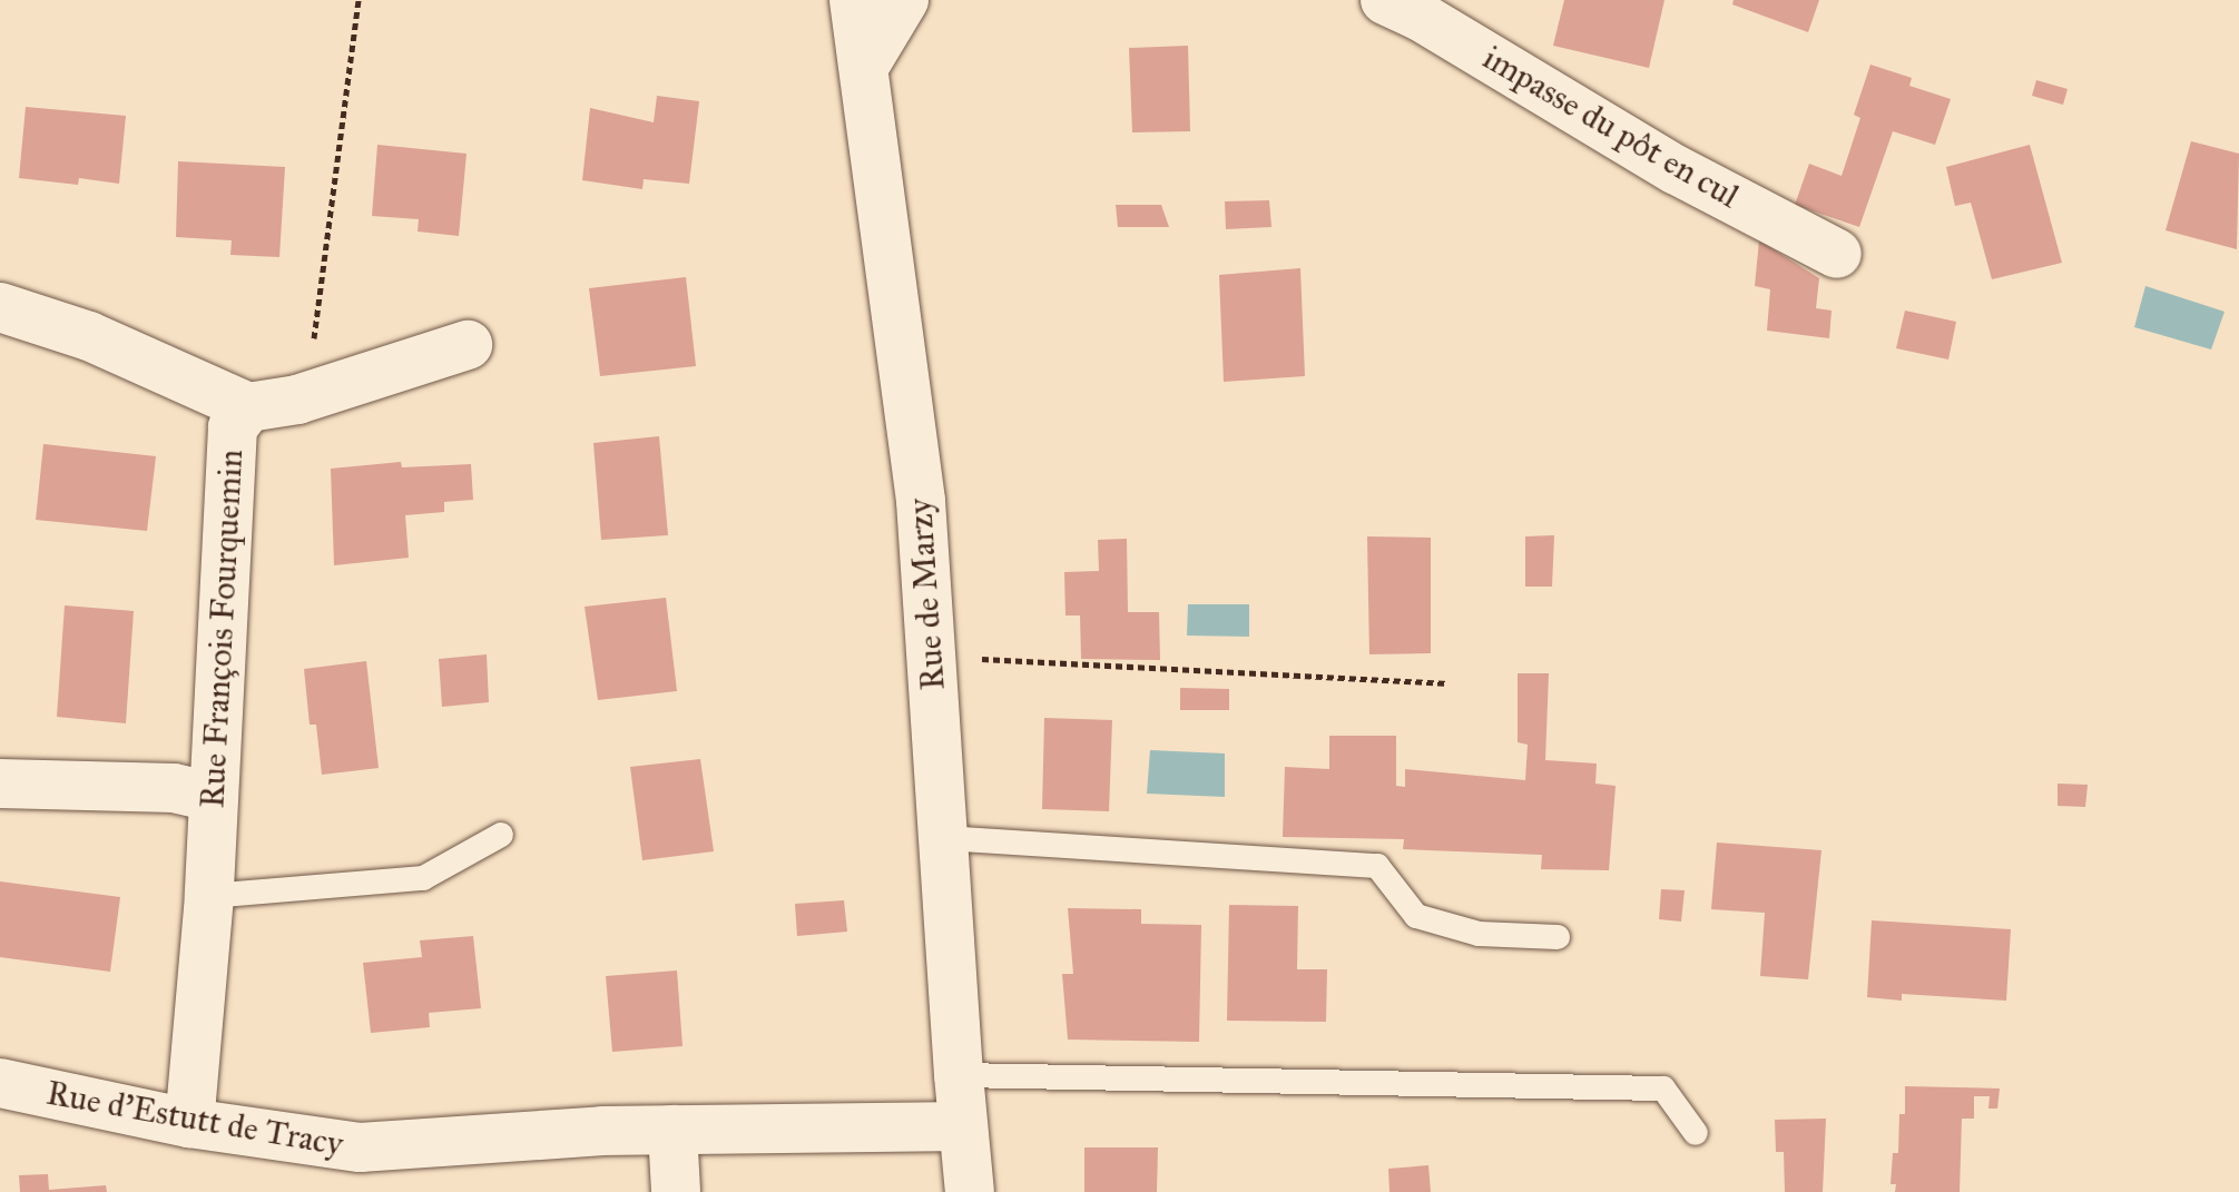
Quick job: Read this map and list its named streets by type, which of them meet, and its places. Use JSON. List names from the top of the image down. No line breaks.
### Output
{"streets":{"street":["impasse du pôt en cul","Rue de Marzy","Rue François Fourquemin","Rue d'Estutt de Tracy"]},"crossings":[["Rue de Marzy","Rue d'Estutt de Tracy"],["Rue François Fourquemin","Rue d'Estutt de Tracy"]]}
